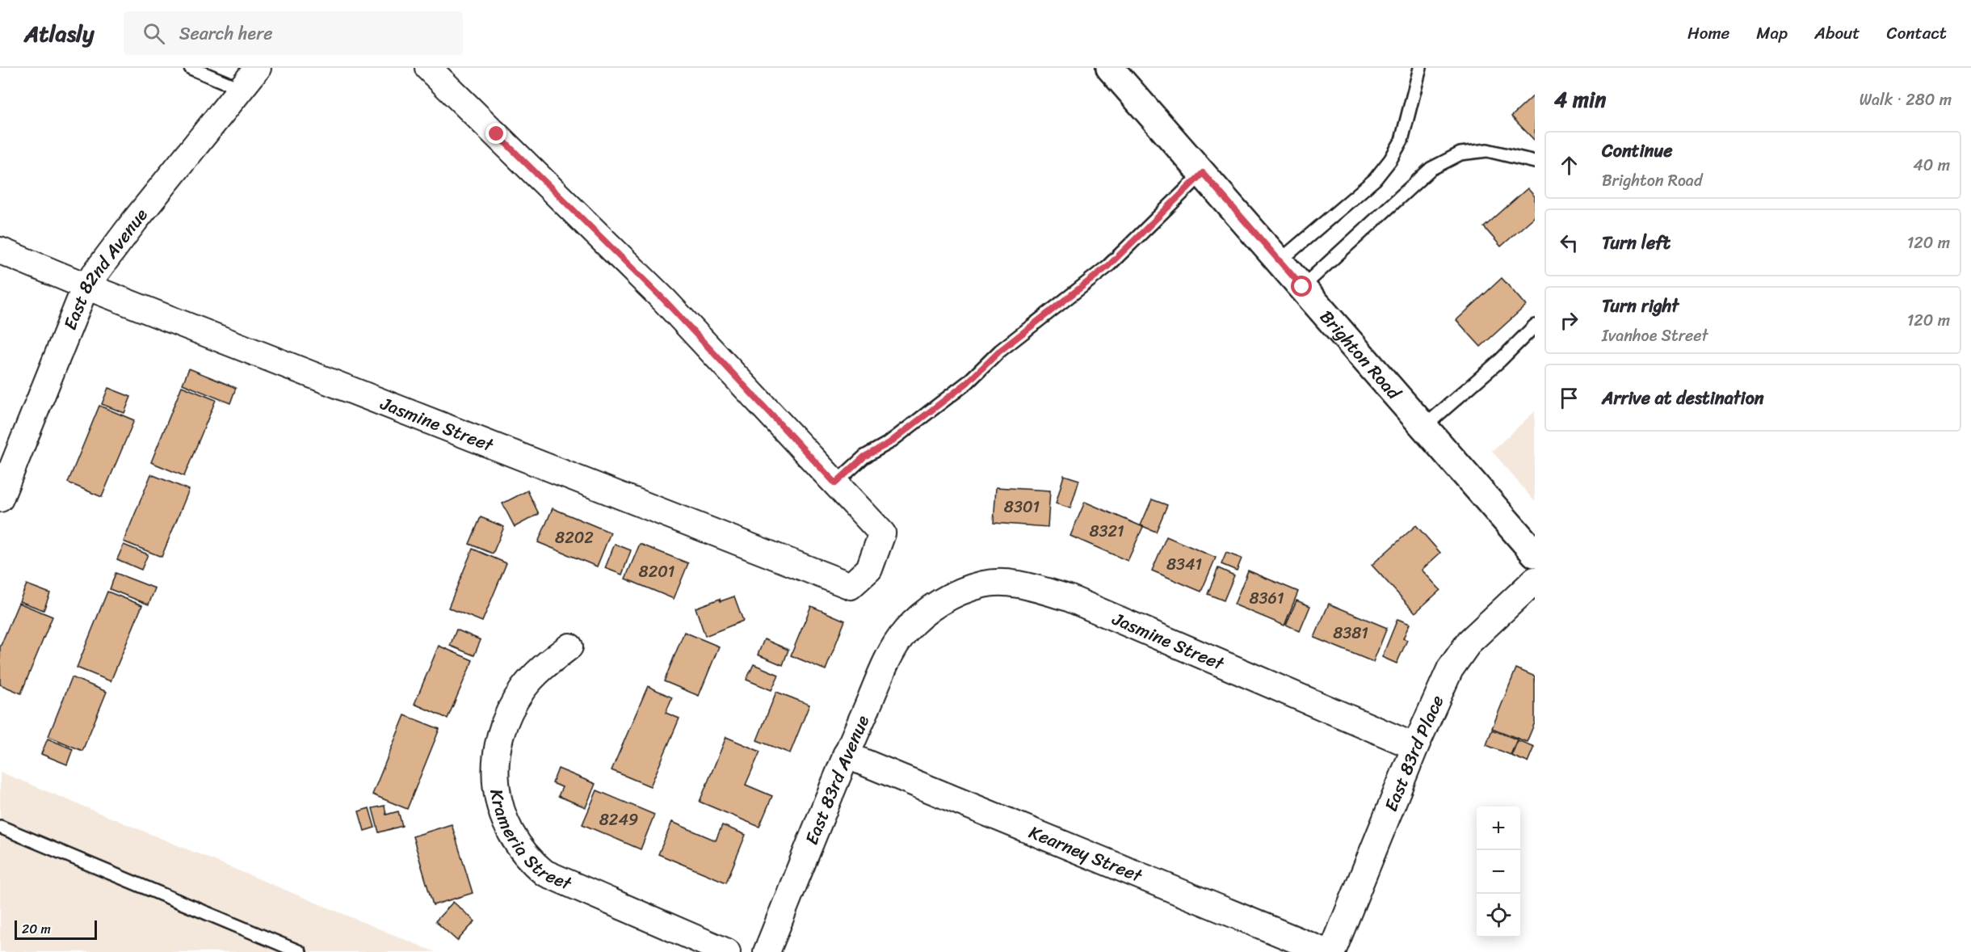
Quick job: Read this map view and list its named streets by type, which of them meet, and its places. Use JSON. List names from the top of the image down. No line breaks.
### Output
{"streets":{"street":["East 82nd Avenue","Brighton Road","Jasmine Street","East 83rd Place","East 83rd Avenue","Krameria Street","Kearney Street"]},"crossings":[["East 82nd Avenue","Jasmine Street"],["Jasmine Street","East 83rd Place"],["Jasmine Street","East 83rd Avenue"],["East 83rd Avenue","Kearney Street"]],"house_numbers":["8301","8321","8202","8341","8201","8361","8381","8249"],"scale_bar":"20 m","page":{"header":"Atlasly","search":"Search here","nav":["Home","Map","About","Contact"],"heading":["4 min","Walk · 280 m"],"list":[["Continue","Brighton Road","40 m"],["Turn left","120 m"],["Turn right","Ivanhoe Street","120 m"],"Arrive at destination"],"map_buttons":["+","−"],"scale":"20 m"}}
